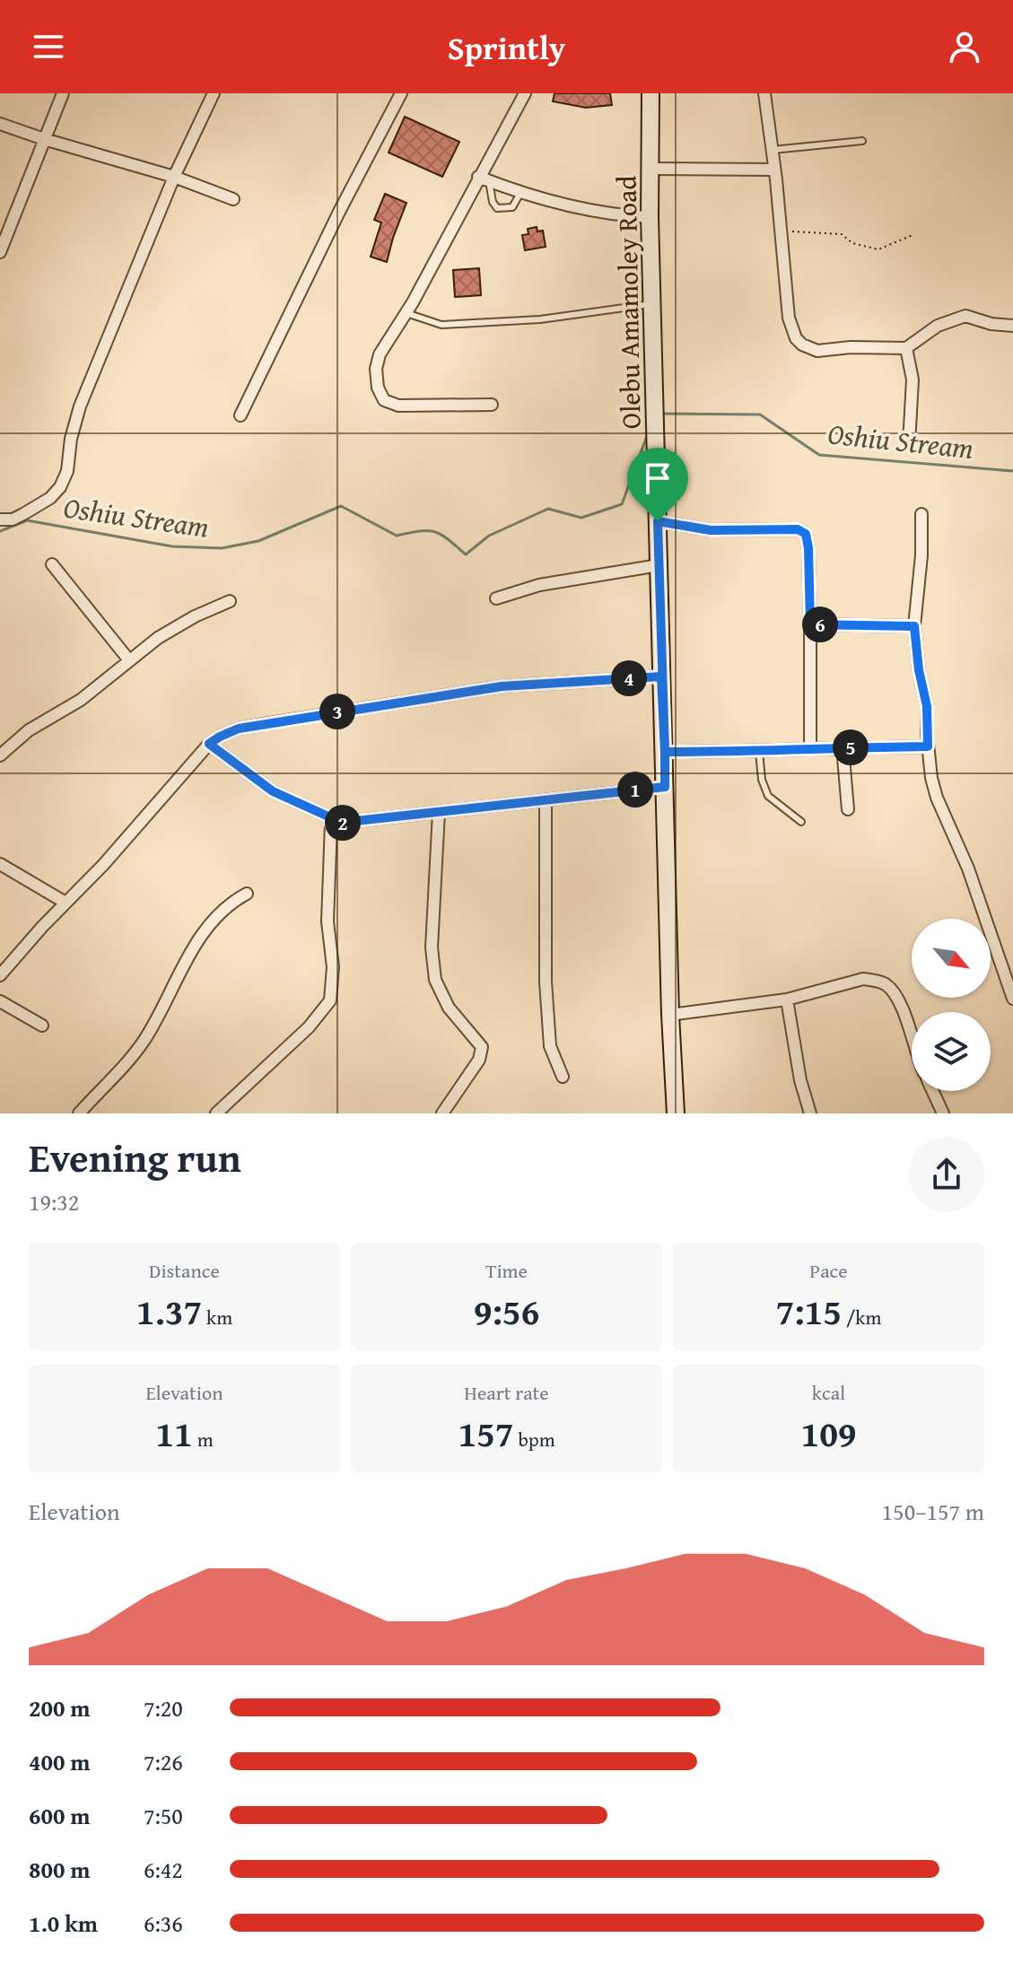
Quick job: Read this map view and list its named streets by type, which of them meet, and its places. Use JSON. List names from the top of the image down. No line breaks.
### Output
{"streets":{"street":["Olebu Amamoley Road"]},"water":["Oshiu Stream"],"north":"bottom right","page":{"header":"Sprintly","pins":["6","4","3","5","1","2"],"heading":["Evening run","19:32"],"stats":[["Distance","1.37 km"],["Time","9:56"],["Pace","7:15 /km"],["Elevation","11 m"],["Heart rate","157 bpm"],["kcal","109"]],"chart":["Elevation","150–157 m"],"list":[{"name":"200 m","note":"7:20"},{"name":"400 m","note":"7:26"},{"name":"600 m","note":"7:50"},{"name":"800 m","note":"6:42"},{"name":"1.0 km","note":"6:36"}]}}
